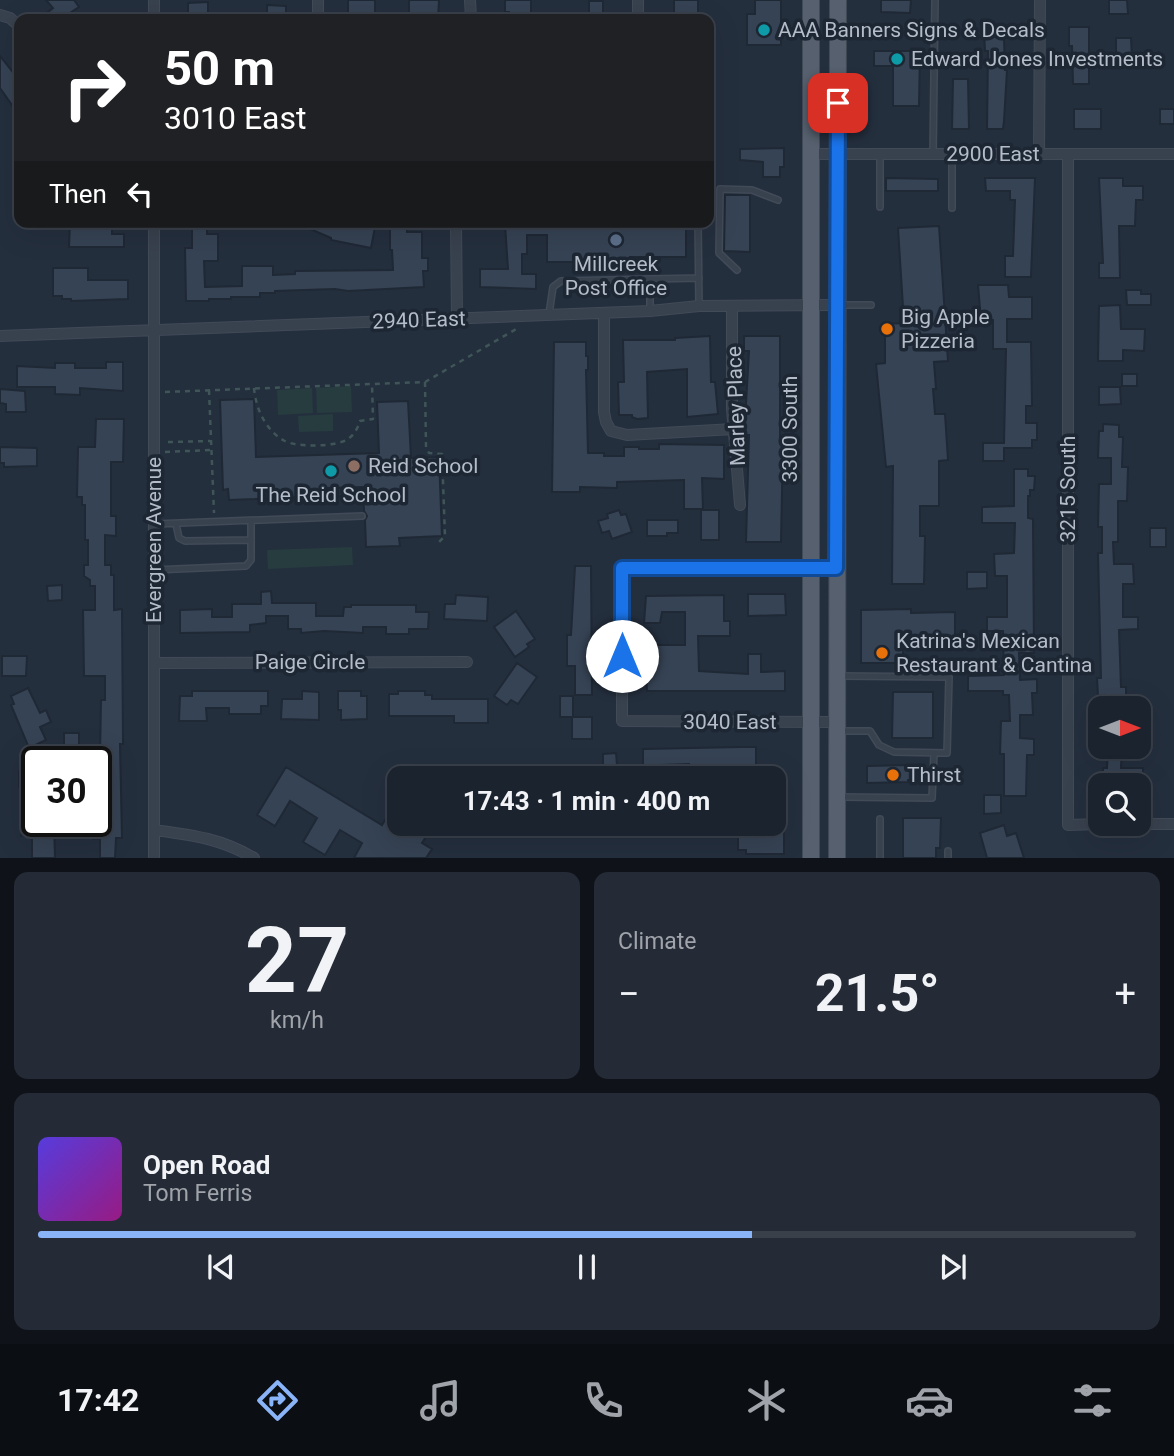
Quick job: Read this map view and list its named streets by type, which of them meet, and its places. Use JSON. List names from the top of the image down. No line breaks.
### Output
{"streets":{"main road":["3300 South"],"street":["2900 East","2940 East","Marley Place","3215 South","Evergreen Avenue","Paige Circle","3040 East"]},"crossings":[["2900 East","3300 South"],["2900 East","3215 South"],["2940 East","Marley Place"],["2940 East","3300 South"],["2940 East","Evergreen Avenue"],["3300 South","3040 East"],["Evergreen Avenue","Paige Circle"]],"places":["AAA Banners Signs & Decals","Edward Jones Investments","Millcreek Post Office","Big Apple Pizzeria","Reid School","The Reid School","Katrina's Mexican Restaurant & Cantina","Thirst"],"north":"right","page":{"turn":["50 m","3010 East"],"then":"Then","limit":"30","trip":"17:43 · 1 min · 400 m","tile":[["27","km/h"],"Climate"],"heat":["−","21.5°","+"],"song":["Open Road","Tom Ferris"],"tabs":"17:42"}}
